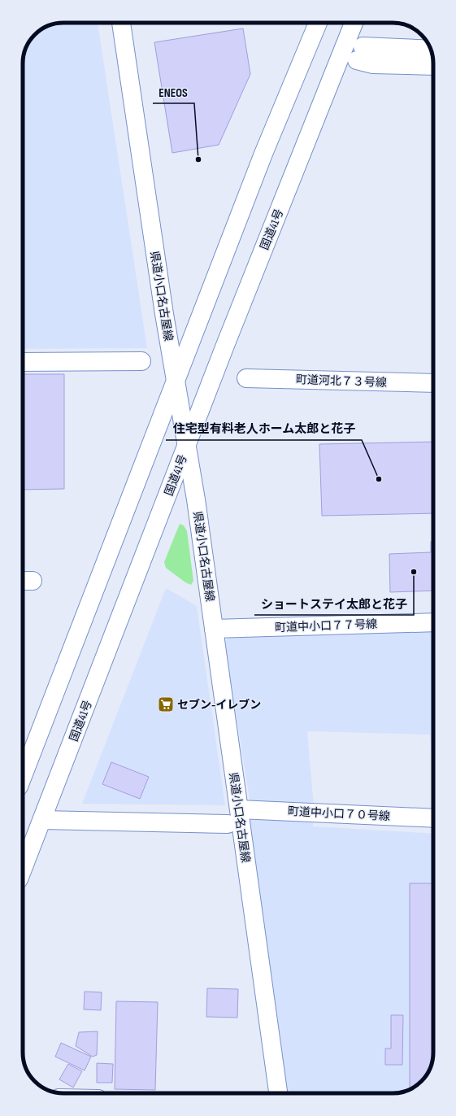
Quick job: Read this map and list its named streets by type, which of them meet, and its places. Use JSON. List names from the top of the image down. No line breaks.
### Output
{"streets":{"main road":["国道41号","県道小口名古屋線","町道河北７３号線","町道中小口７７号線","町道中小口７０号線"]},"crossings":[["国道41号","県道小口名古屋線"],["県道小口名古屋線","町道中小口７７号線"],["県道小口名古屋線","町道中小口７０号線"]],"places":{"other":["ENEOS","住宅型有料老人ホーム太郎と花子","ショートステイ太郎と花子"],"supermarket":["セブン-イレブン"]}}
